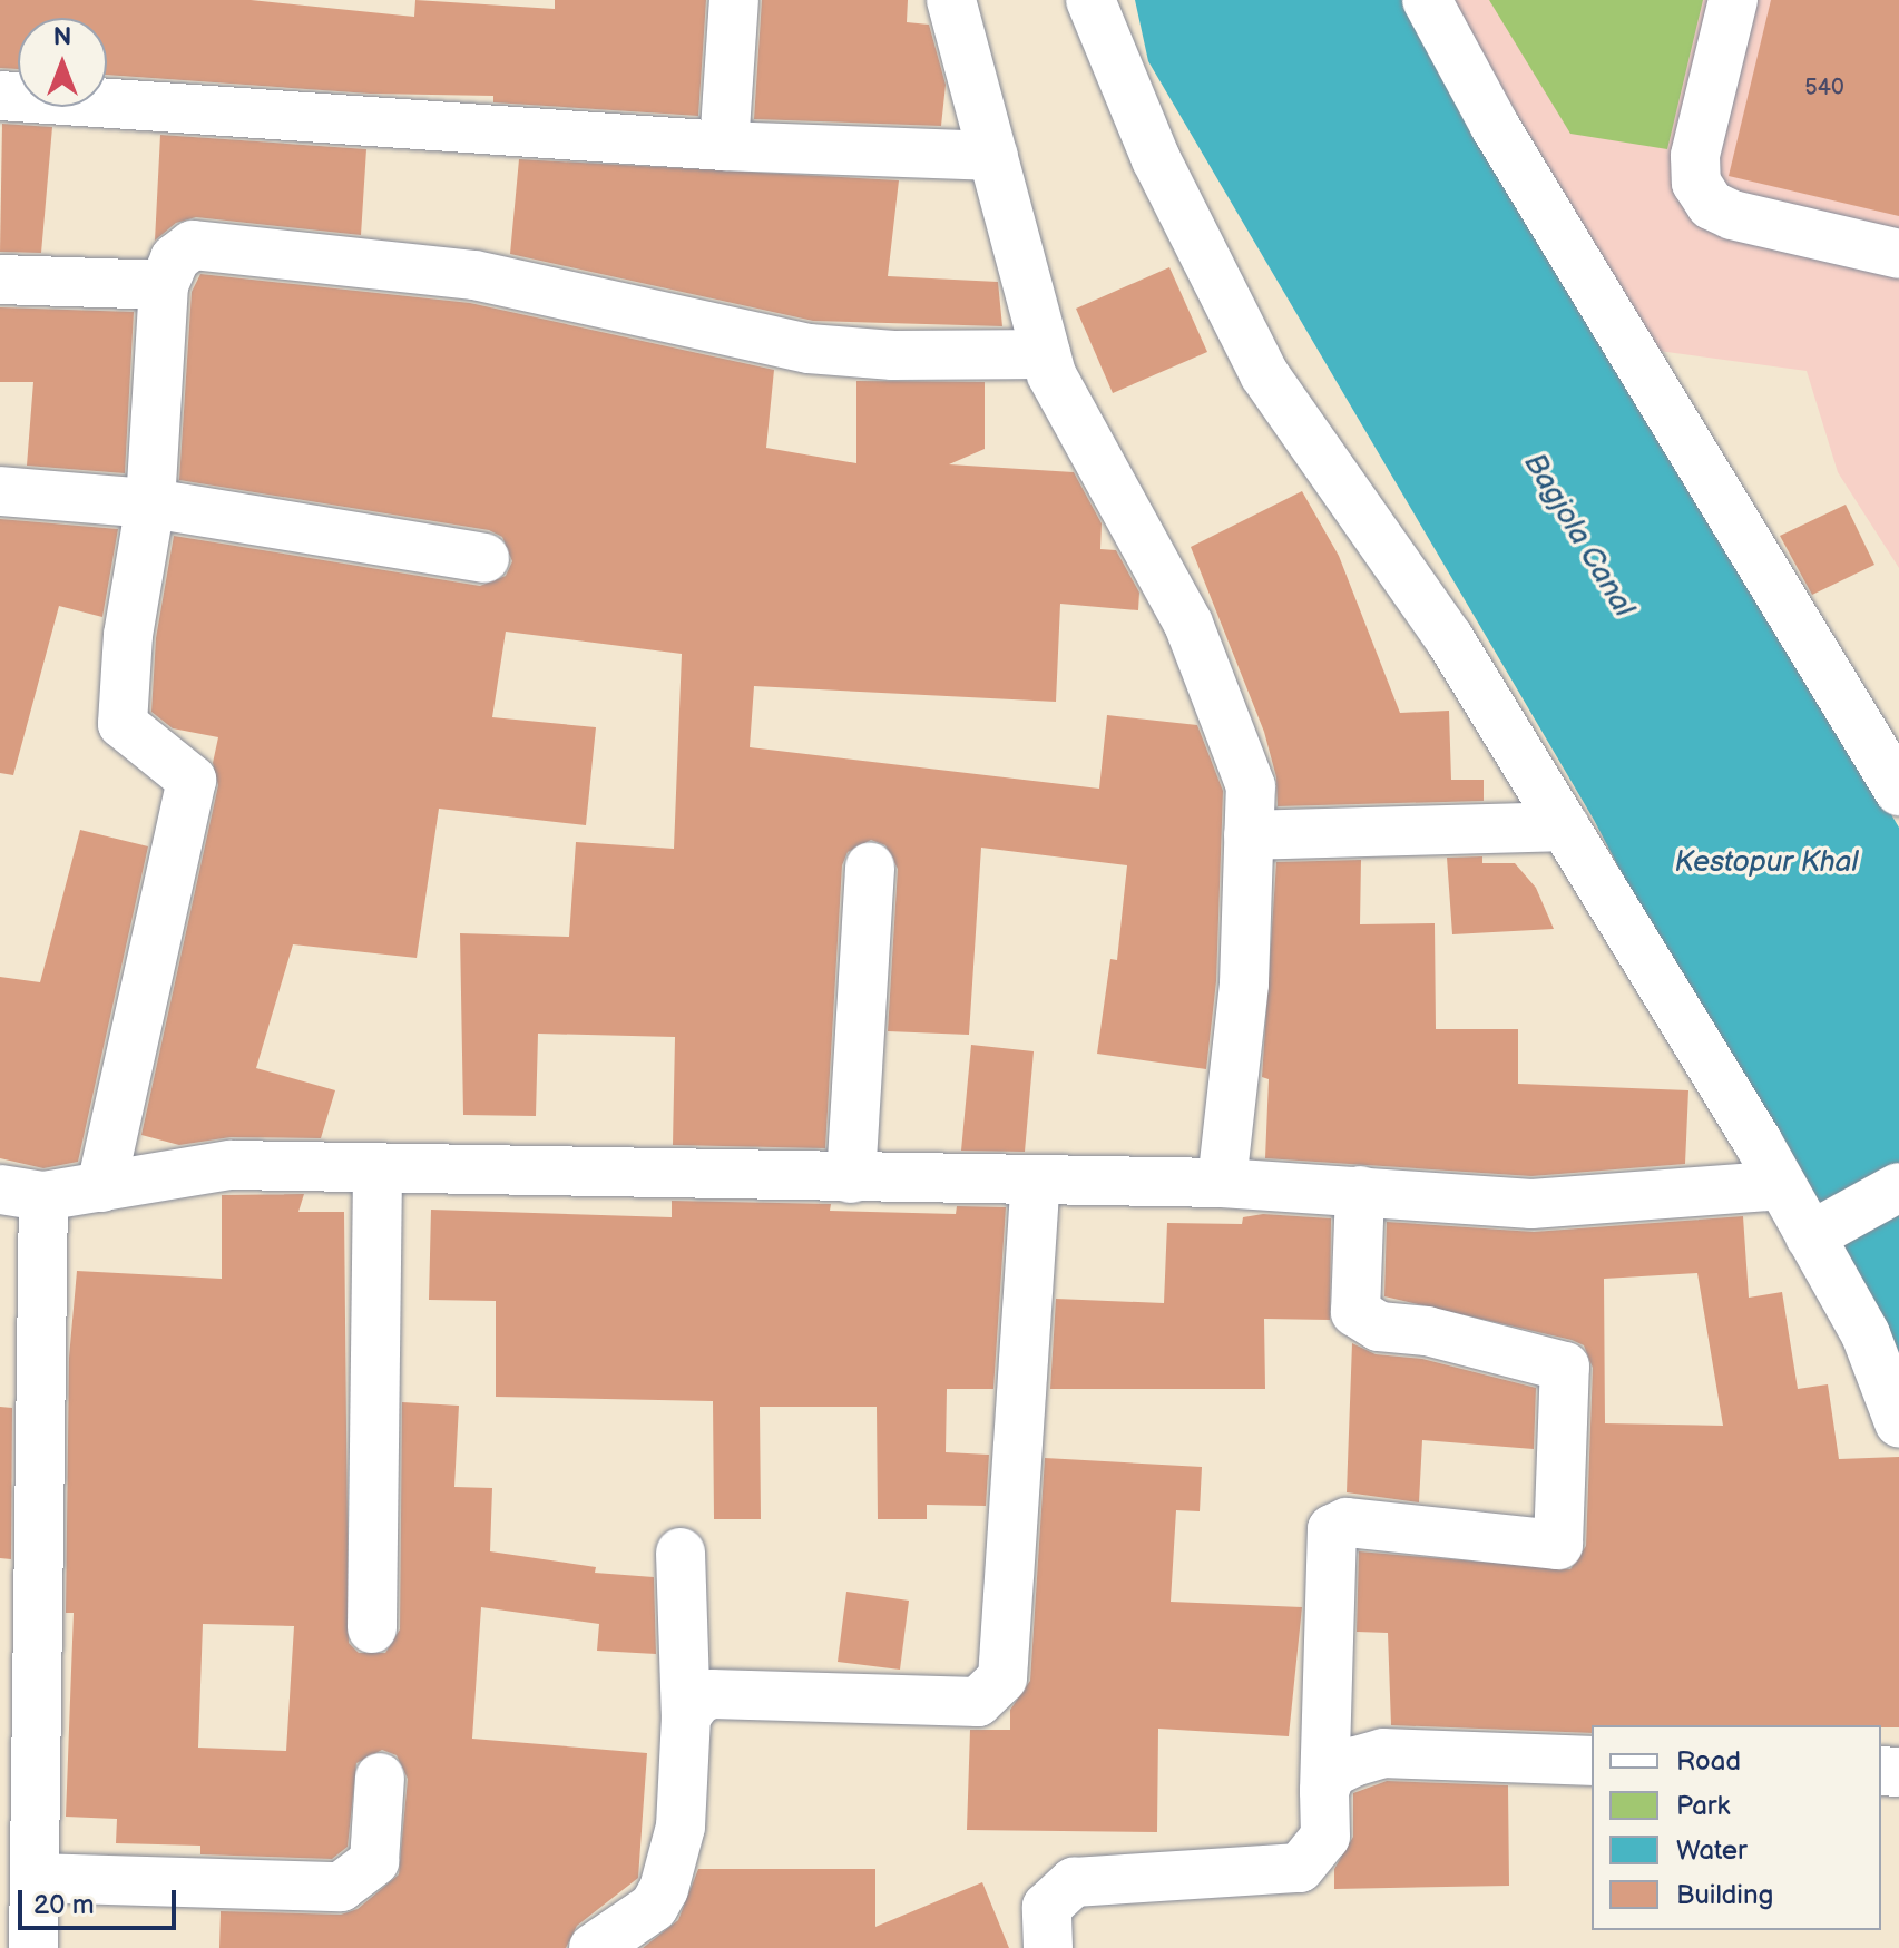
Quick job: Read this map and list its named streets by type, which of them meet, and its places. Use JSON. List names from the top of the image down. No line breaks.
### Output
{"water":["Bagjola Canal","Kestopur Khal"],"house_numbers":["540"],"legend":["Road","Park","Water","Building"],"scale_bar":"20 m","north":"top"}
